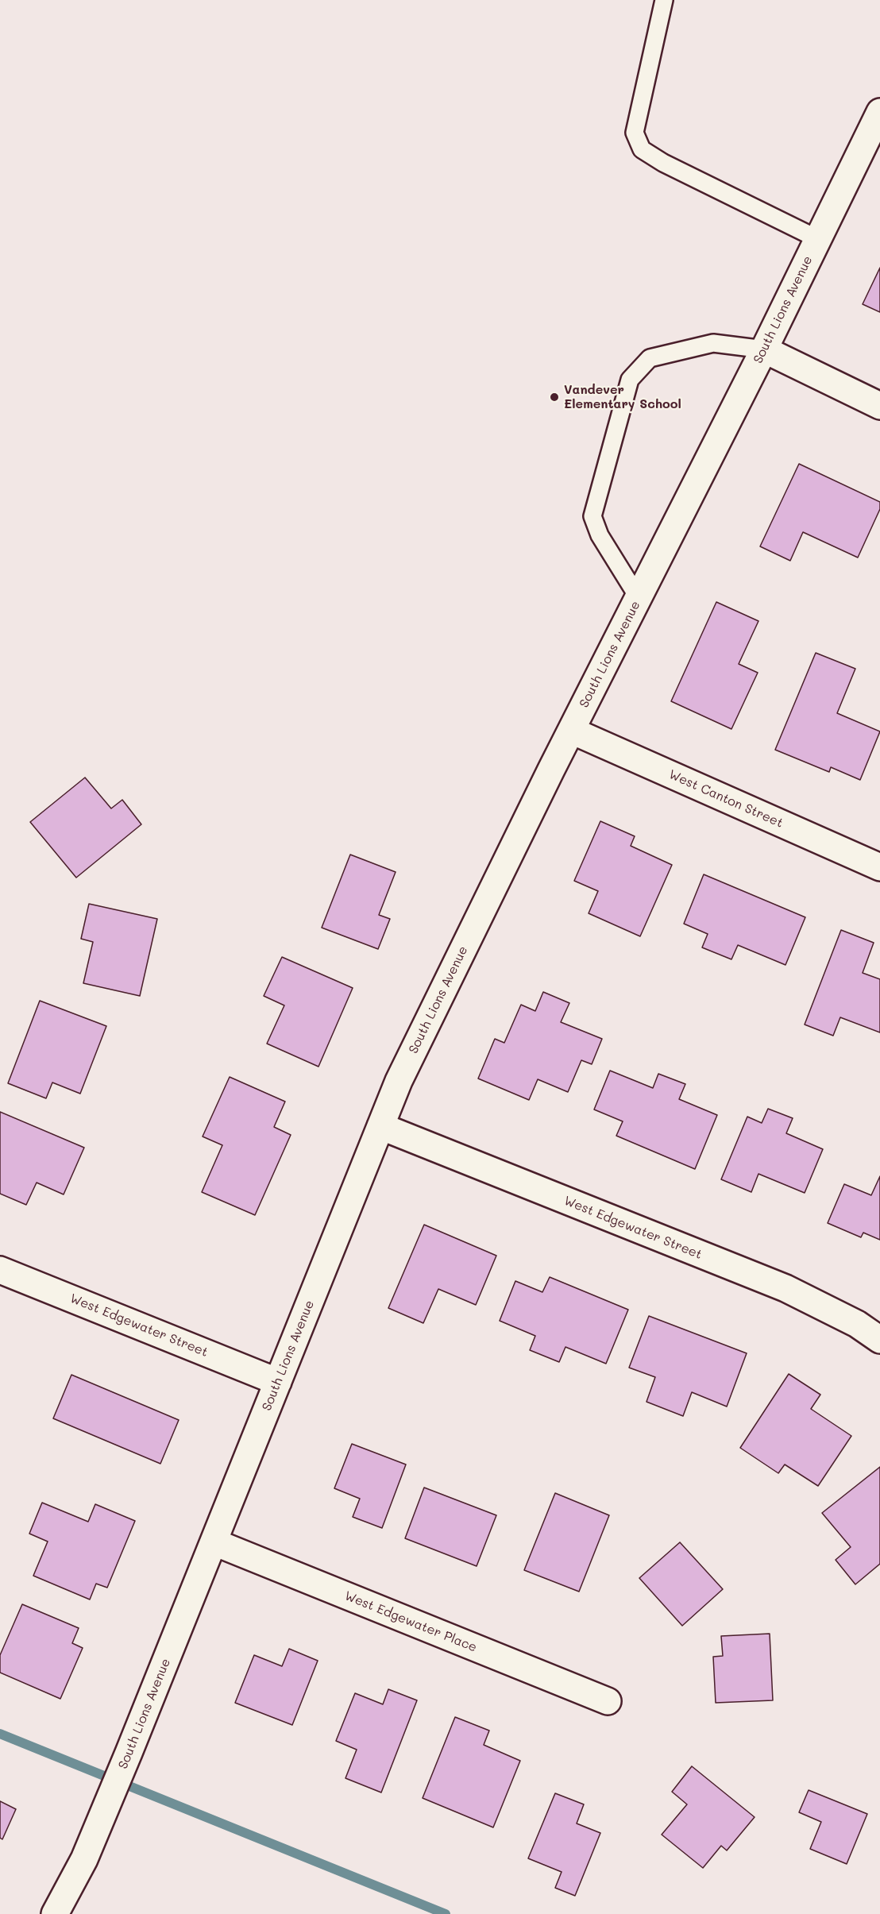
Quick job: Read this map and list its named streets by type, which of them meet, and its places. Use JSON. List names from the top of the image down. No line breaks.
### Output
{"streets":{"street":["South Lions Avenue","West Canton Street","West Edgewater Street","West Edgewater Place"]},"crossings":[["South Lions Avenue","West Canton Street"],["South Lions Avenue","West Edgewater Street"],["South Lions Avenue","West Edgewater Place"]],"places":["Vandever Elementary School"]}
